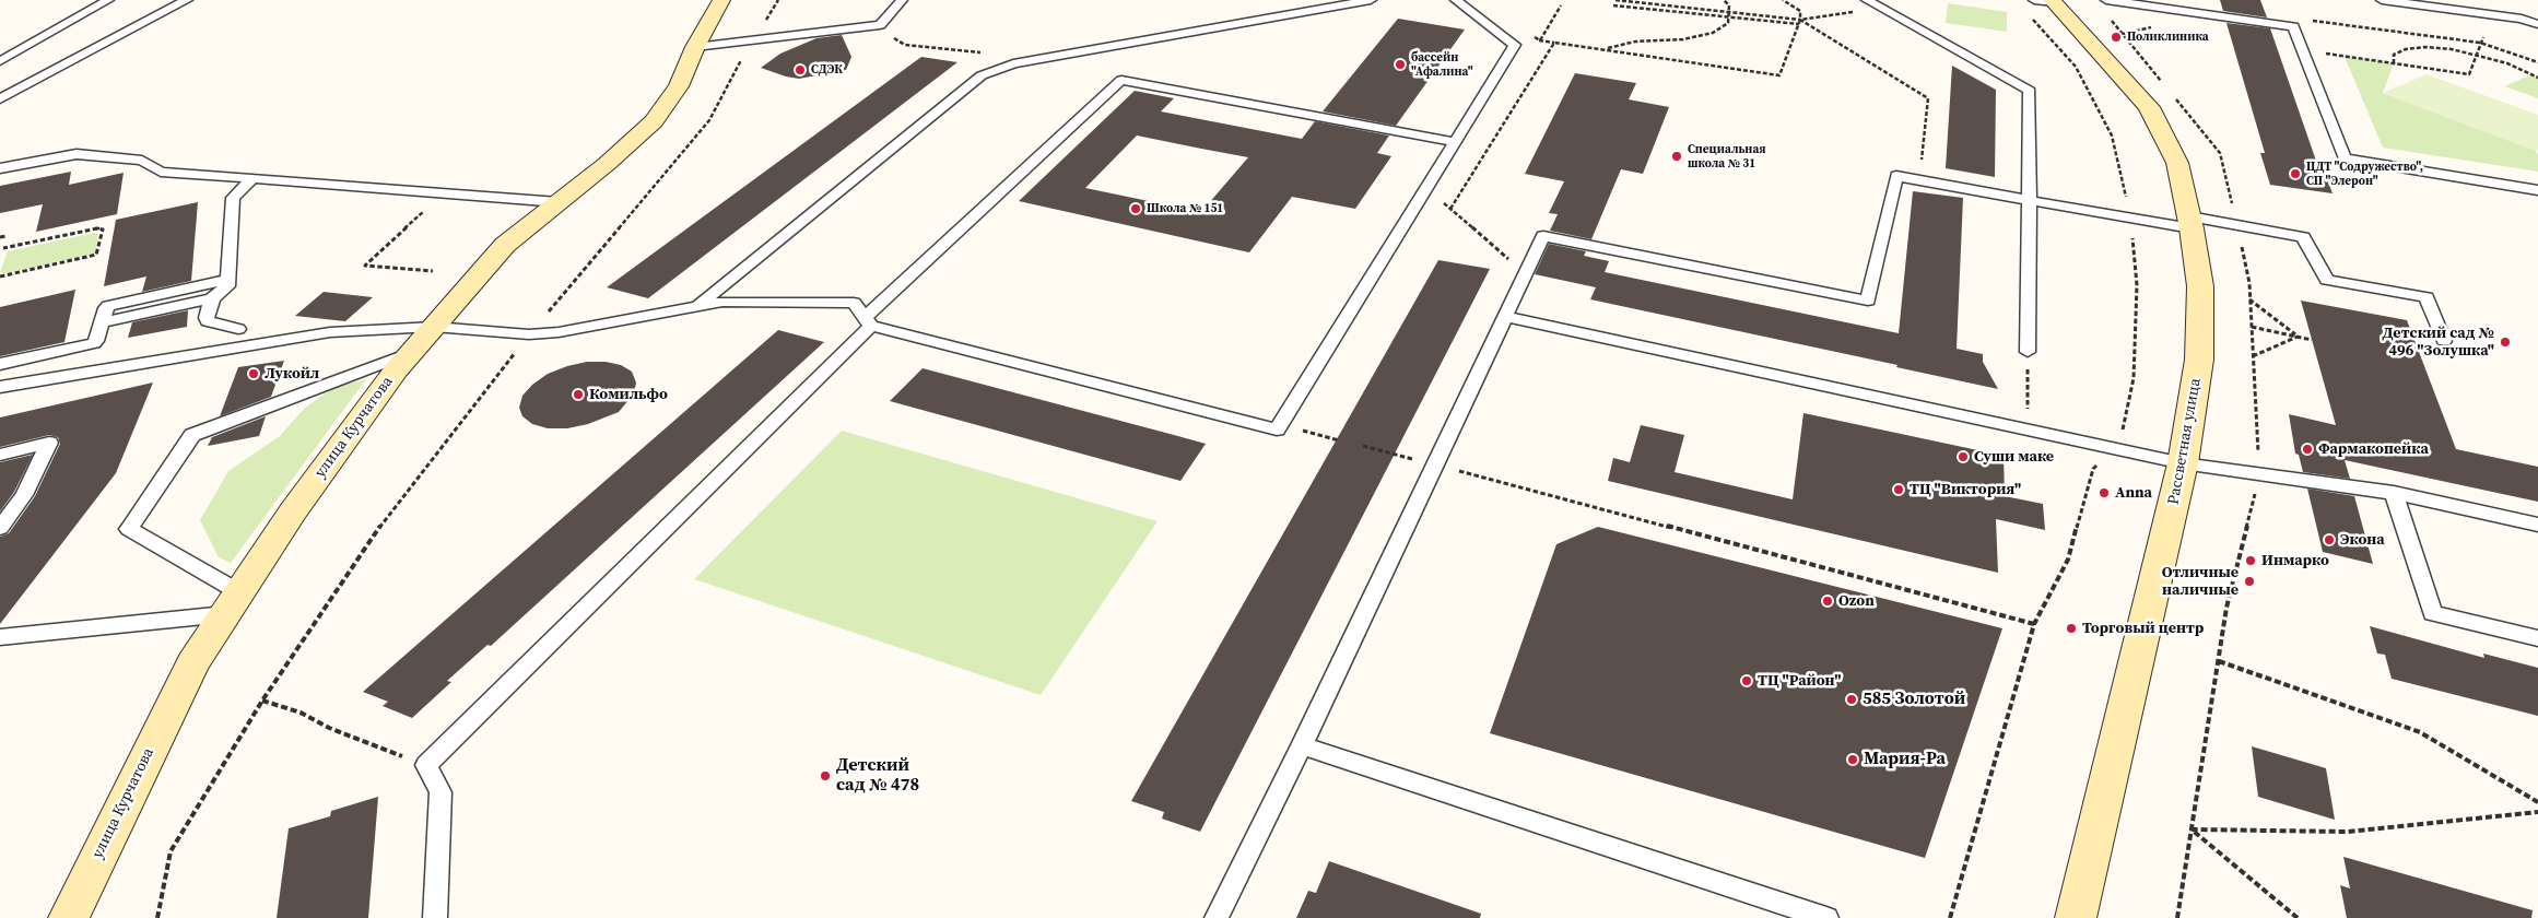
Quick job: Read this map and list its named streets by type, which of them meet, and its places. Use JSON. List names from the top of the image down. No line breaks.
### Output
{"streets":{"street":["улица Курчатова","Рассветная улица"]},"places":["Поликлиника","бассейн \"Афалина\"","СДЭК","Специальная школа № 31","ЦДТ \"Содружество\", СП \"Элерон\"","Школа № 151","Детский сад № 496 \"Золушка\"","Лукойл","Комильфо","Фармакопейка","Суши маке","ТЦ \"Виктория\"","Anna","Экона","Инмарко","Отличные наличные","Ozon","Торговый центр","ТЦ \"Район\"","585 Золотой","Мария-Ра","Детский сад № 478"]}
